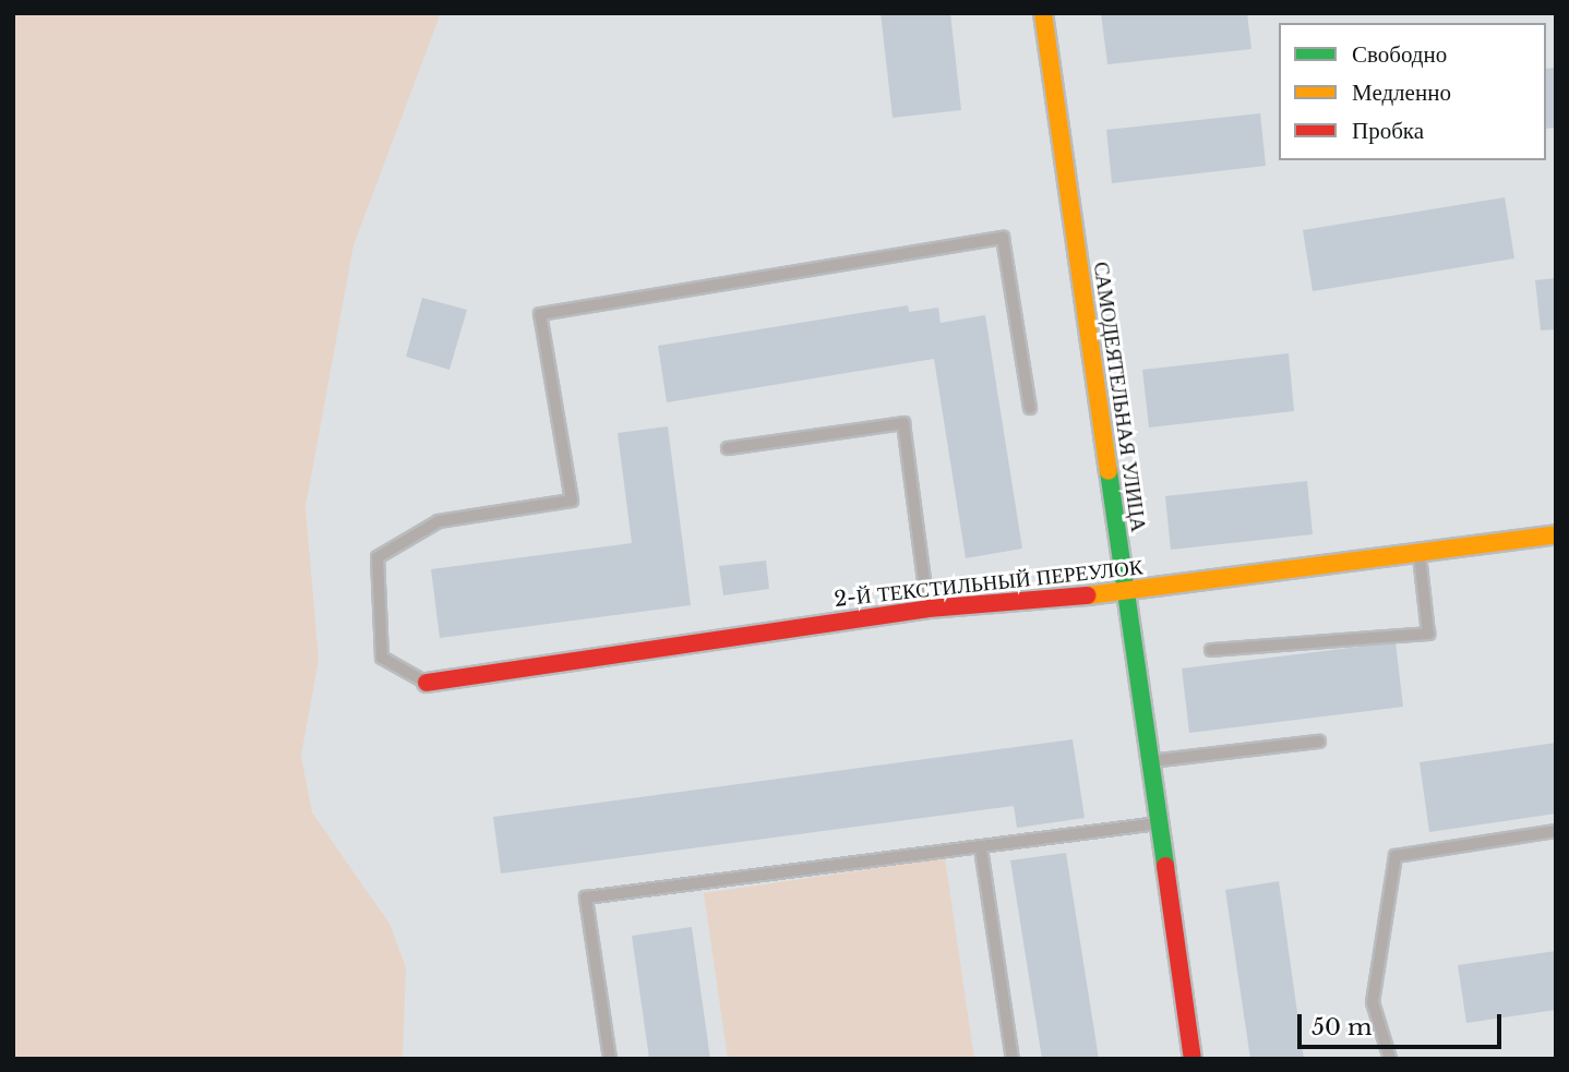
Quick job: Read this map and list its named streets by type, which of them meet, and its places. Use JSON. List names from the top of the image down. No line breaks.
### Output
{"streets":{"street":["САМОДЕЯТЕЛЬНАЯ УЛИЦА","2-Й ТЕКСТИЛЬНЫЙ ПЕРЕУЛОК"]},"crossings":[["САМОДЕЯТЕЛЬНАЯ УЛИЦА","2-Й ТЕКСТИЛЬНЫЙ ПЕРЕУЛОК"]],"legend":["Свободно","Медленно","Пробка"],"scale_bar":"50 m"}
